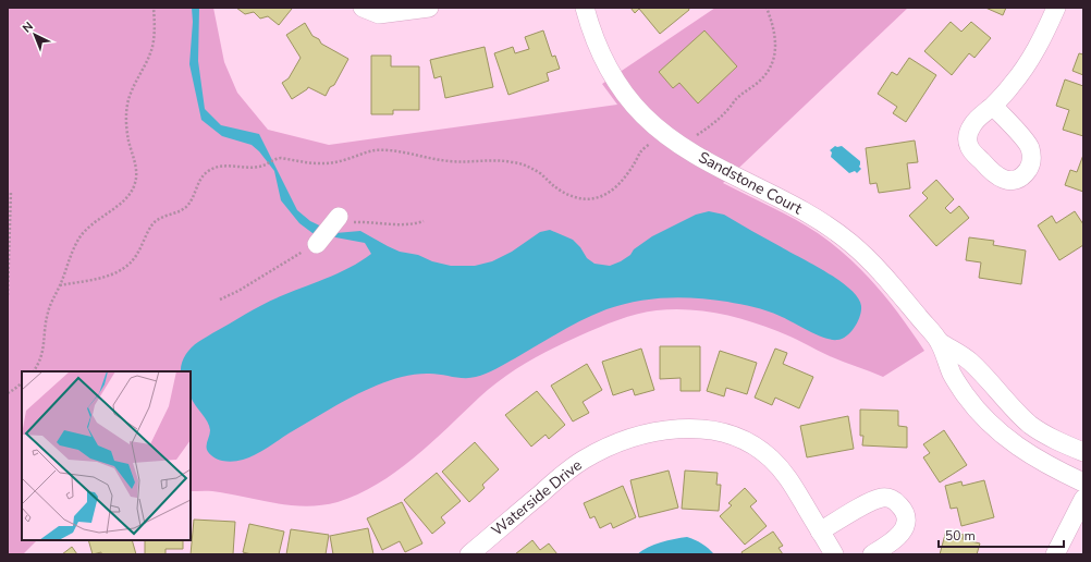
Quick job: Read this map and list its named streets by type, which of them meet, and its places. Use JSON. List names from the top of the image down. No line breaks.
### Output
{"streets":{"street":["Sandstone Court","Waterside Drive"]},"scale_bar":"50 m","north":"top left"}
